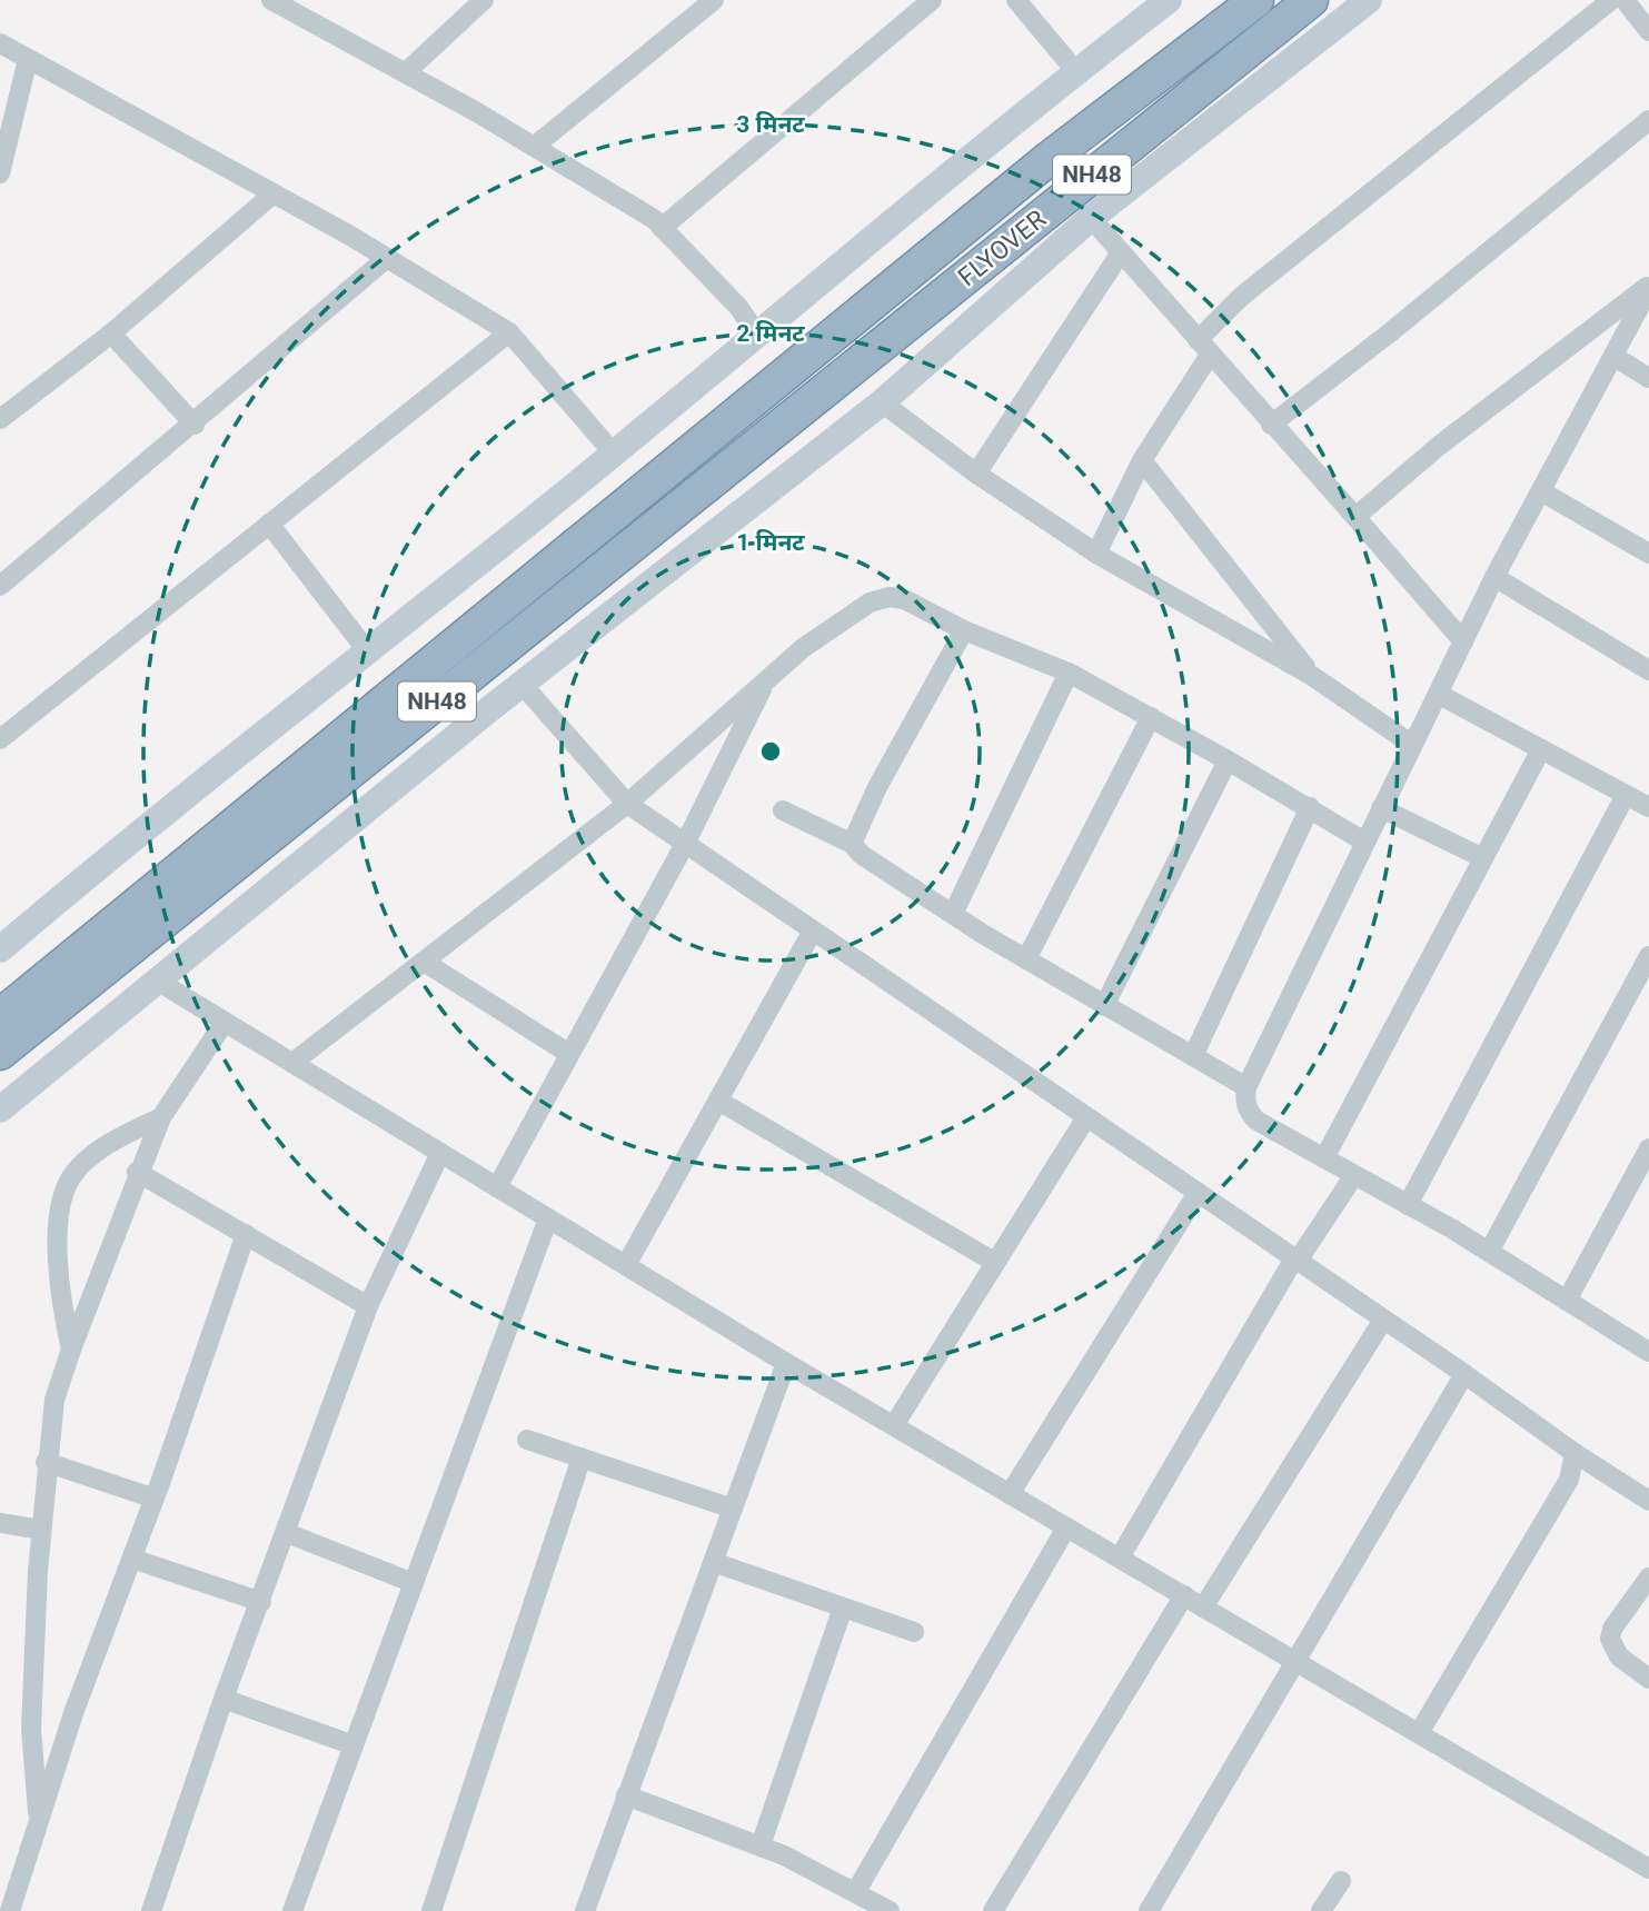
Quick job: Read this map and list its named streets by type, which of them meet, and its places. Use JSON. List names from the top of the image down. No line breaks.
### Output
{"streets":{"highway":["NH48","FLYOVER"]},"rings":["3 मिनट","2 मिनट","1 मिनट"]}
